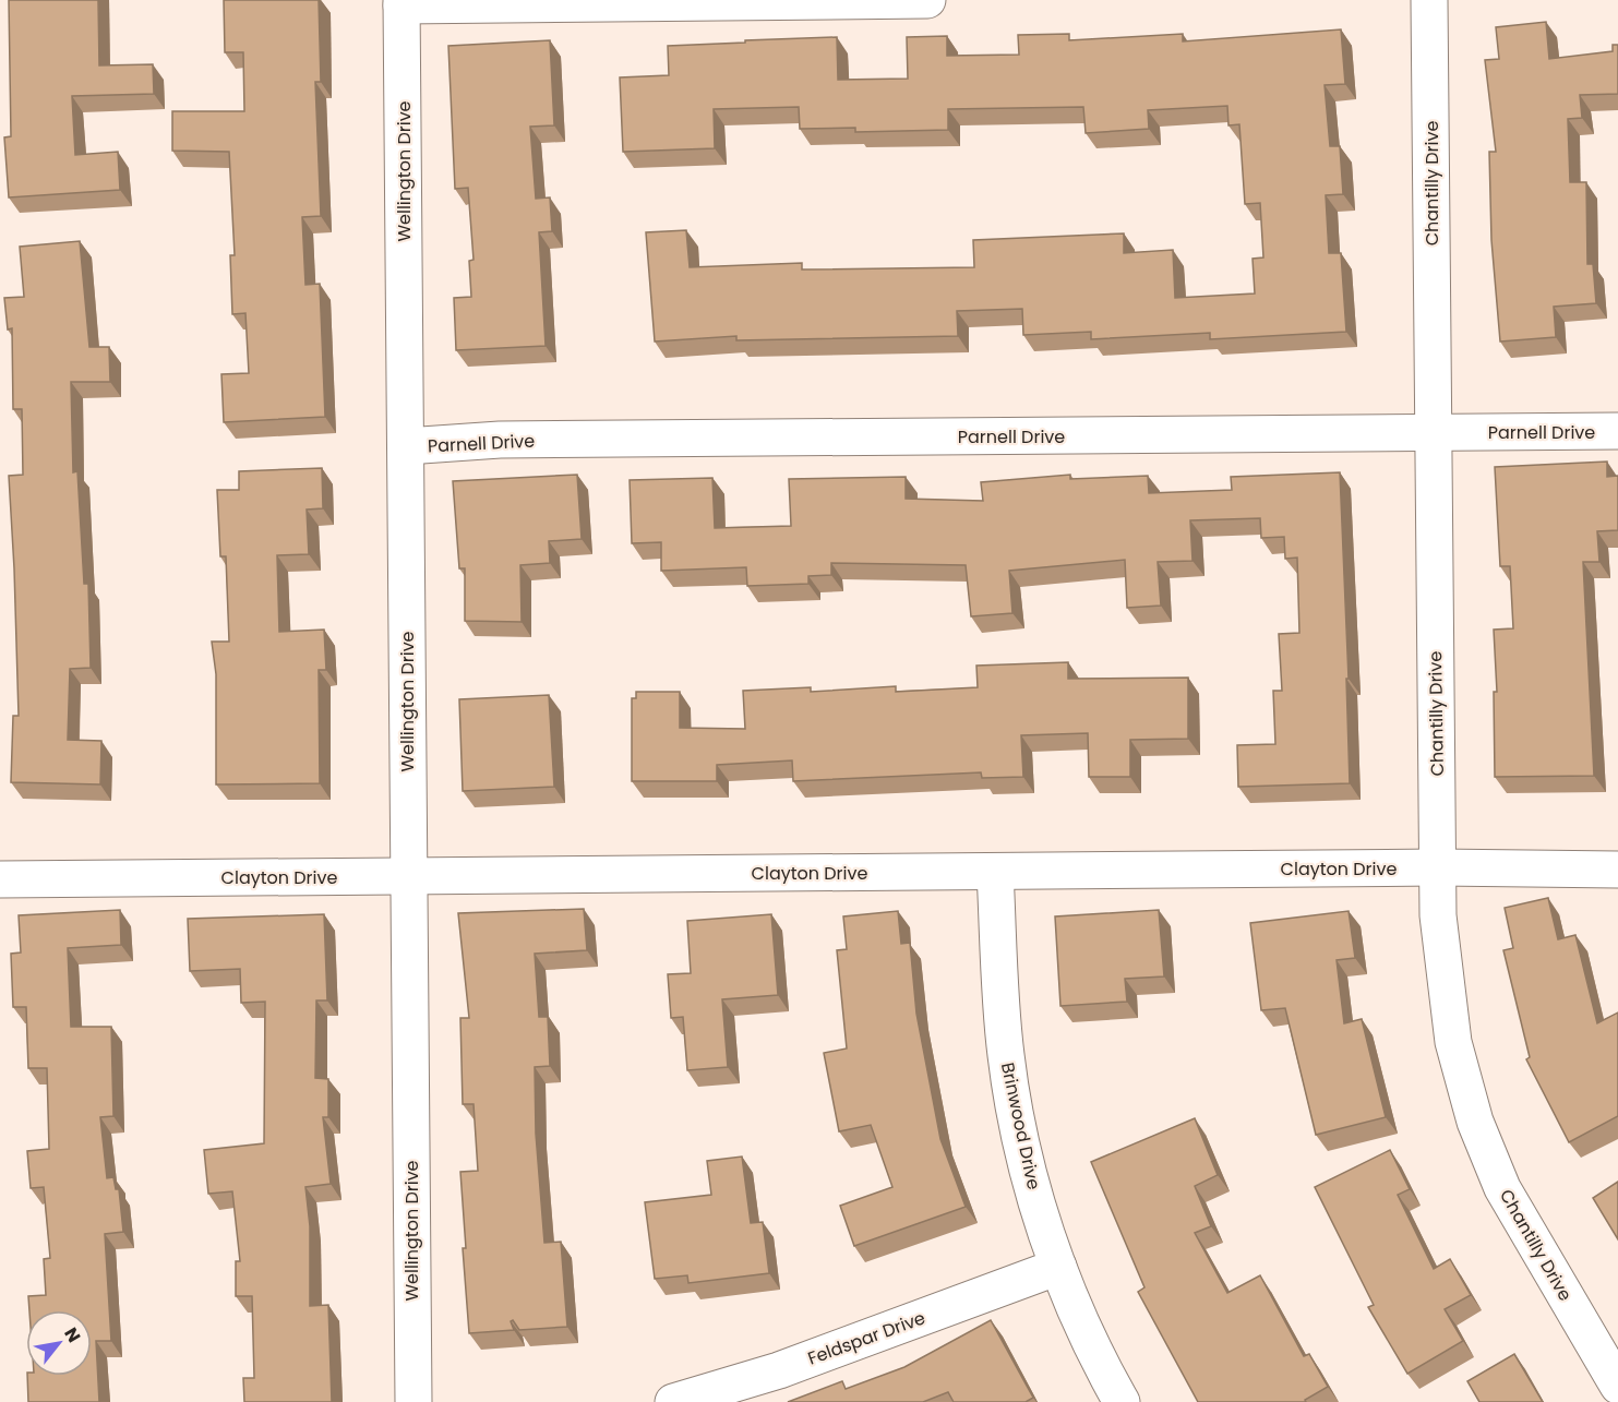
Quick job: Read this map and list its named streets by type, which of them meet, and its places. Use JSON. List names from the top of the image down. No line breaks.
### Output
{"streets":{"street":["Wellington Drive","Chantilly Drive","Parnell Drive","Clayton Drive","Brinwood Drive","Feldspar Drive"]},"crossings":[["Wellington Drive","Parnell Drive"],["Wellington Drive","Clayton Drive"],["Chantilly Drive","Parnell Drive"],["Chantilly Drive","Clayton Drive"],["Clayton Drive","Brinwood Drive"],["Brinwood Drive","Feldspar Drive"]],"north":"top right"}
